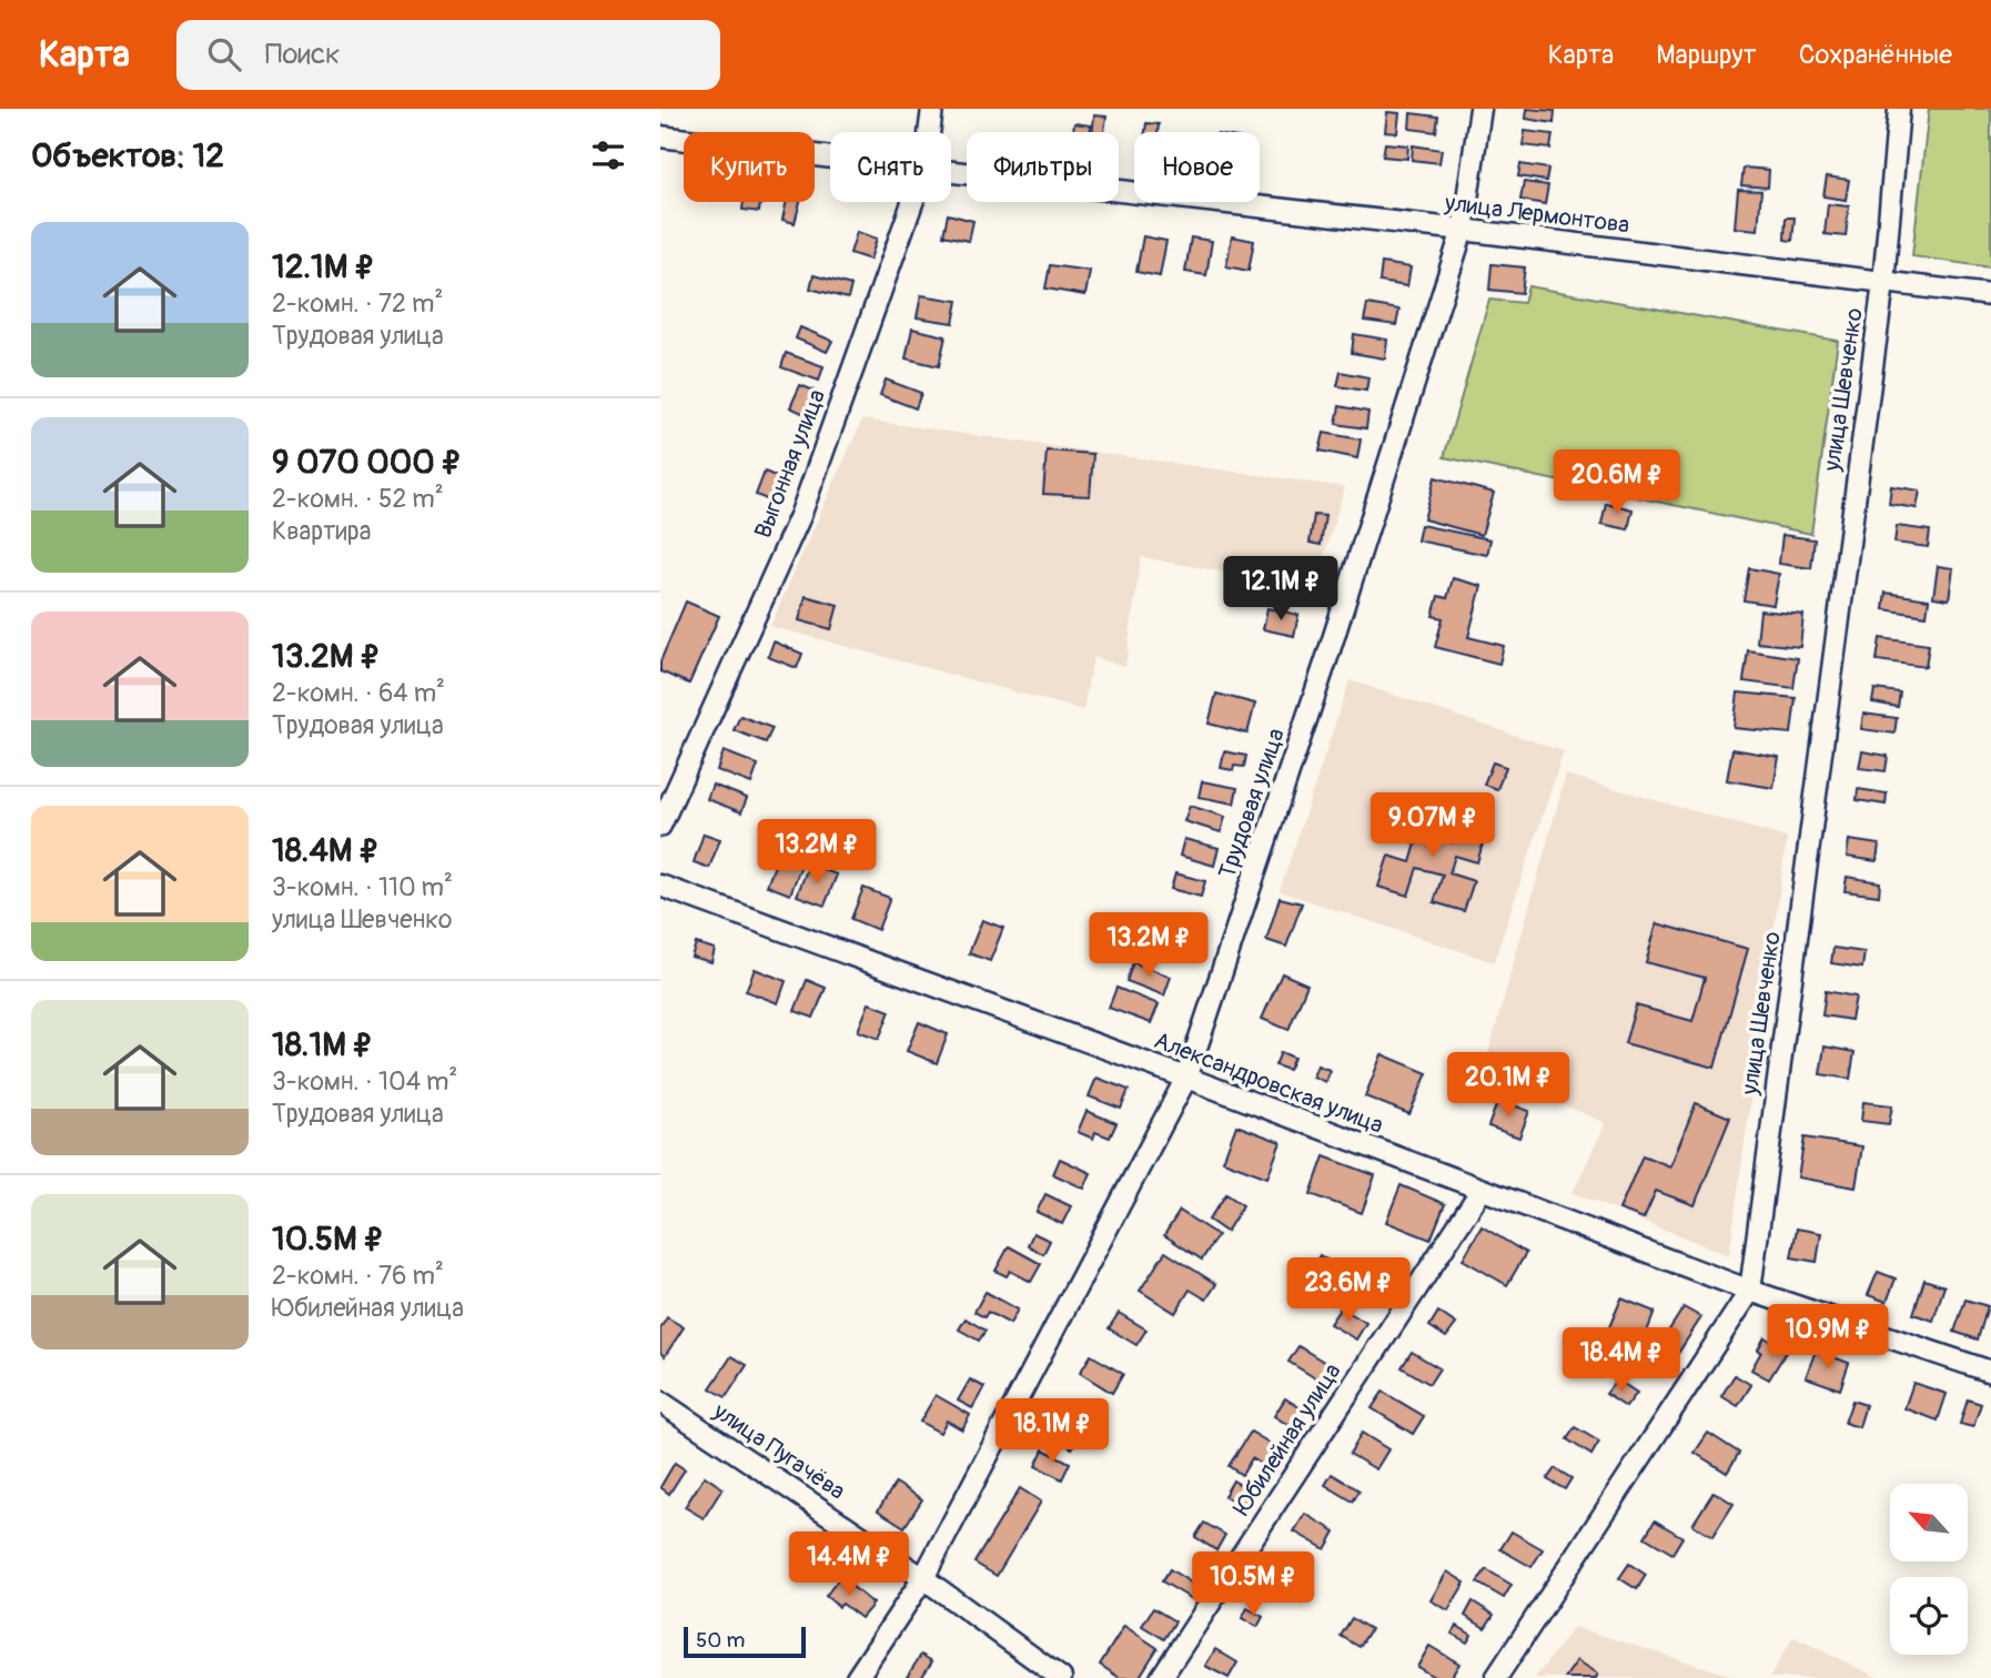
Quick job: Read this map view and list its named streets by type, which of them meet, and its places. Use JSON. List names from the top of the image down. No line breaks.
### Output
{"streets":{"street":["улица Лермонтова","улица Шевченко","Выгонная улица","Трудовая улица","Александровская улица","Юбилейная улица","улица Пугачёва"]},"crossings":[["улица Лермонтова","улица Шевченко"],["улица Лермонтова","Трудовая улица"],["улица Шевченко","Александровская улица"],["Трудовая улица","Александровская улица"],["Трудовая улица","улица Пугачёва"],["Александровская улица","Юбилейная улица"]],"scale_bar":"50 m","north":"top left","page":{"header":"Карта","search":"Поиск","nav":["Карта","Маршрут","Сохранённые"],"heading":"Объектов: 12","chip":["Купить","Снять","Фильтры","Новое"],"list":[{"name":"12.1M ₽","note":"2-комн. · 72 m² · Трудовая улица"},{"name":"9 070 000 ₽","note":"2-комн. · 52 m² · Квартира"},{"name":"13.2M ₽","note":"2-комн. · 64 m² · Трудовая улица"},{"name":"18.4M ₽","note":"3-комн. · 110 m² · улица Шевченко"},{"name":"18.1M ₽","note":"3-комн. · 104 m² · Трудовая улица"},{"name":"10.5M ₽","note":"2-комн. · 76 m² · Юбилейная улица"}],"price":["20.6M ₽","12.1M ₽","9.07M ₽","13.2M ₽","13.2M ₽","20.1M ₽","23.6M ₽","10.9M ₽","18.4M ₽","18.1M ₽","14.4M ₽","10.5M ₽"],"scale":"50 m"}}
